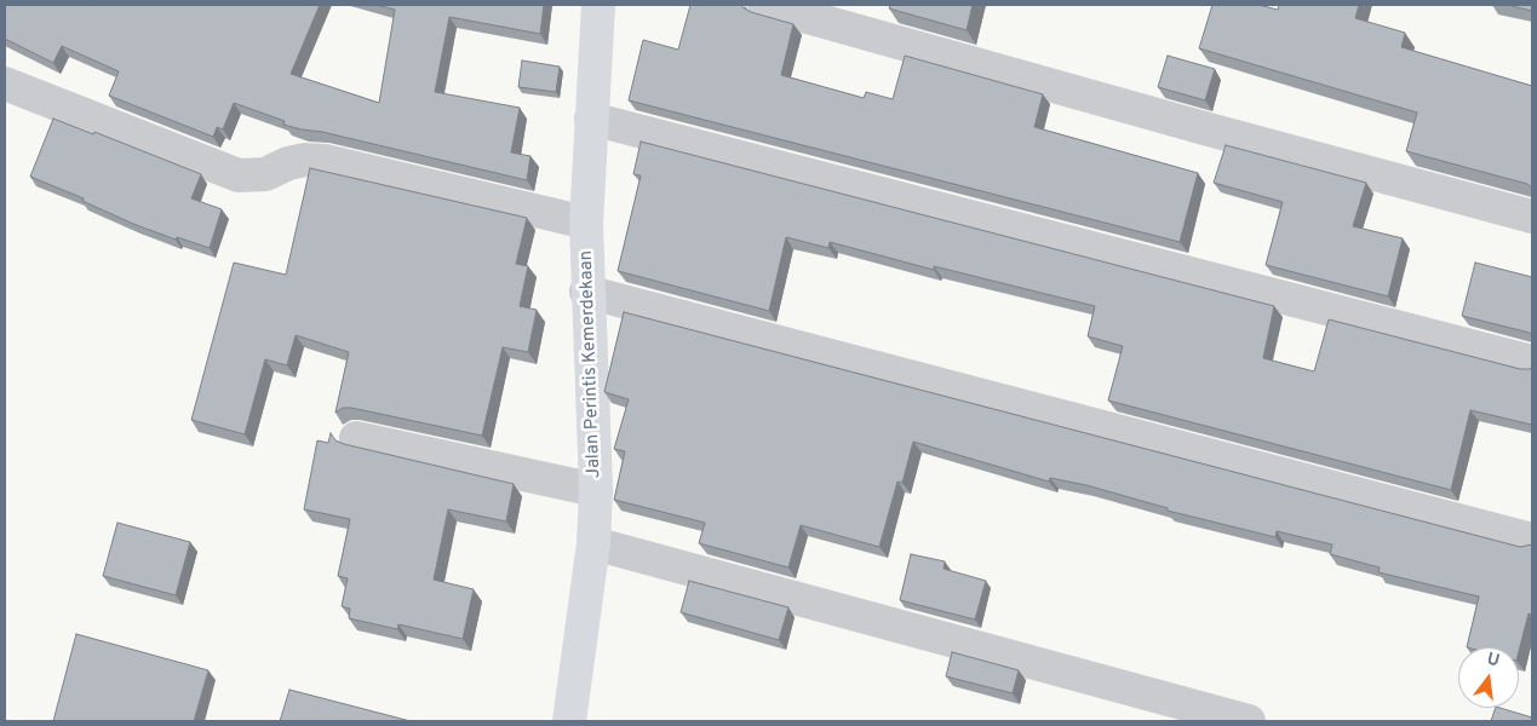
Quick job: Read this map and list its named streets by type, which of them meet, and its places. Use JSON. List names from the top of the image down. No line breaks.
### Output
{"streets":{"street":["Jalan Perintis Kemerdekaan"]},"north":"top"}
